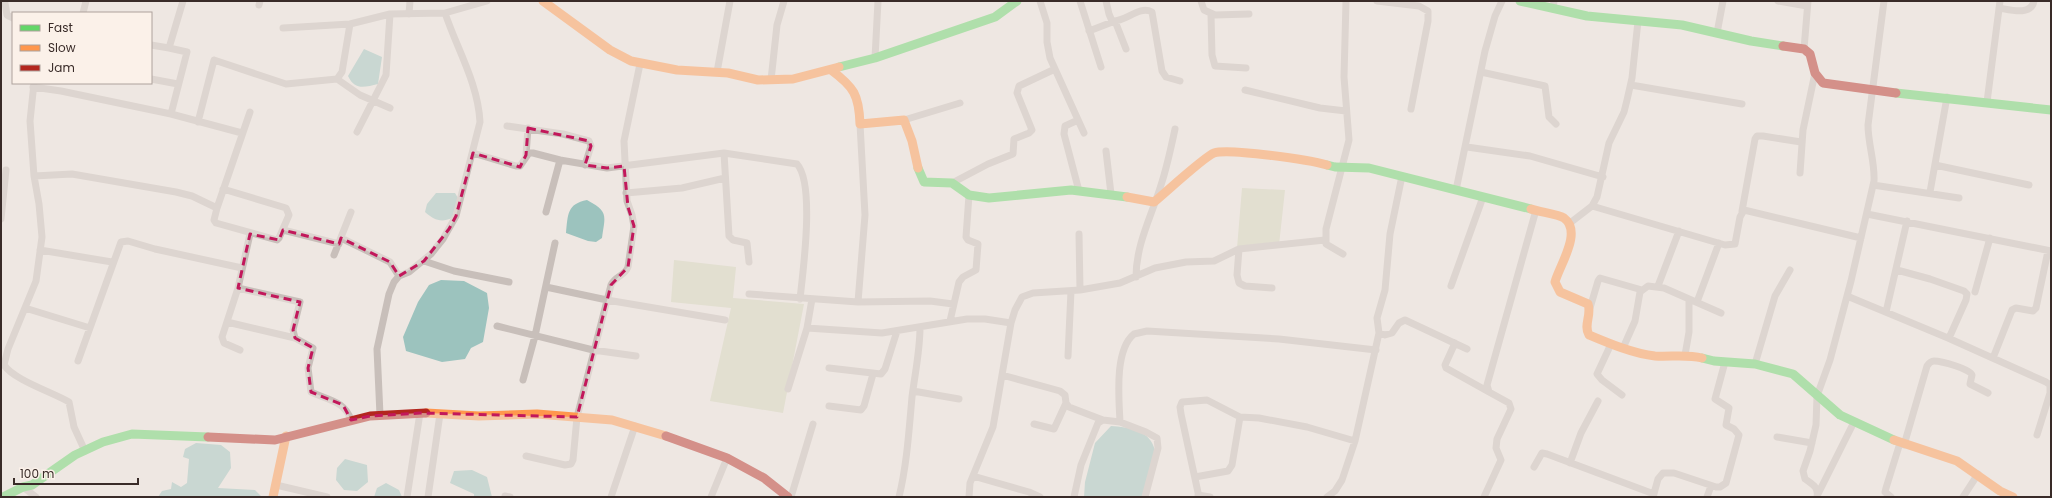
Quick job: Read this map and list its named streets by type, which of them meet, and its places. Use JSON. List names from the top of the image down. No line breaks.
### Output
{"legend":["Fast","Slow","Jam"],"scale_bar":"100 m"}
